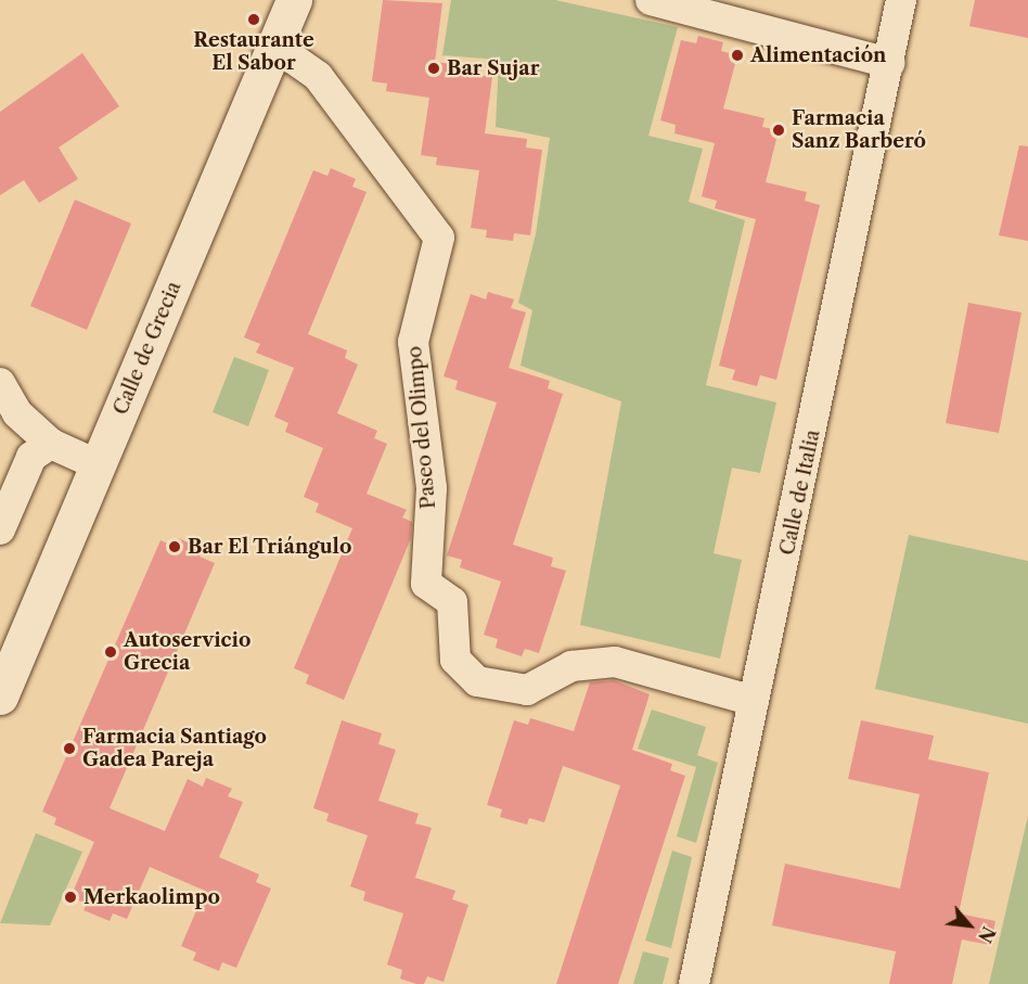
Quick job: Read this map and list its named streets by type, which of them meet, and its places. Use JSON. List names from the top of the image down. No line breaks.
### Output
{"streets":{"street":["Calle de Grecia","Paseo del Olimpo","Calle de Italia"]},"crossings":[["Calle de Grecia","Paseo del Olimpo"],["Paseo del Olimpo","Calle de Italia"]],"places":["Restaurante El Sabor","Alimentación","Bar Sujar","Farmacia Sanz Barberó","Bar El Triángulo","Autoservicio Grecia","Farmacia Santiago Gadea Pareja","Merkaolimpo"],"north":"bottom right"}
